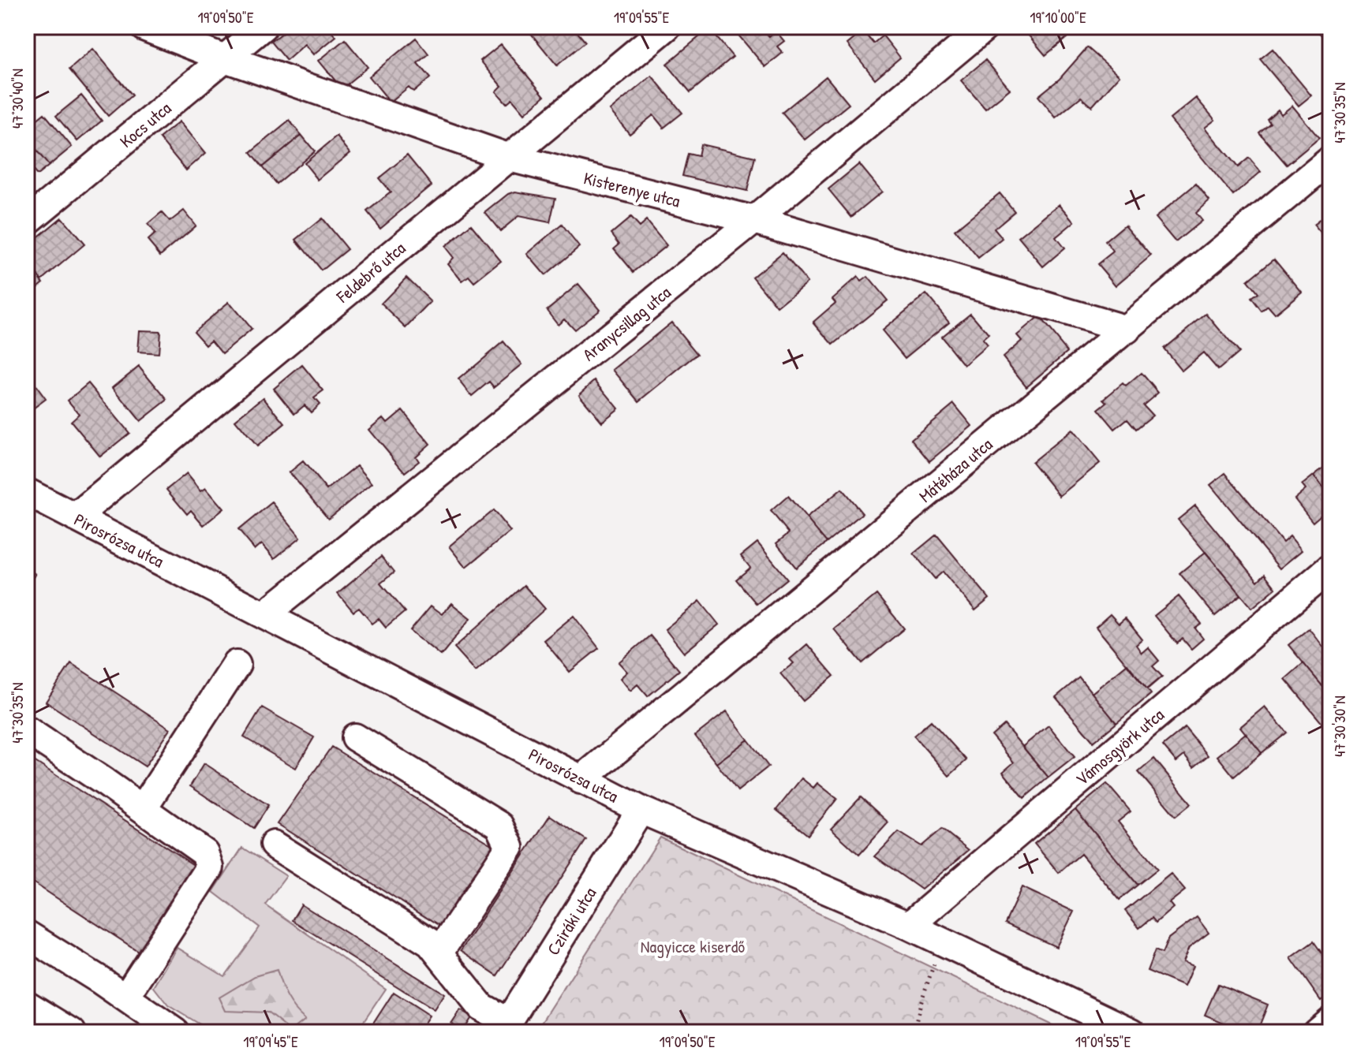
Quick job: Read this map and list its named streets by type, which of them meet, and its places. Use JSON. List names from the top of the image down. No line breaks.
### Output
{"streets":{"street":["Kocs utca","Kisterenye utca","Feldebrő utca","Aranycsillag utca","Mátéháza utca","Pirosrózsa utca","Vámosgyörk utca","Cziráki utca"]},"crossings":[["Kocs utca","Kisterenye utca"],["Kisterenye utca","Feldebrő utca"],["Kisterenye utca","Aranycsillag utca"],["Kisterenye utca","Mátéháza utca"],["Feldebrő utca","Pirosrózsa utca"],["Aranycsillag utca","Pirosrózsa utca"],["Mátéháza utca","Pirosrózsa utca"],["Pirosrózsa utca","Vámosgyörk utca"],["Pirosrózsa utca","Cziráki utca"]],"parks":["Nagyicce kiserdő"],"coordinates":["19°09'50\"E","19°09'55\"E","19°10'00\"E","47°30'40\"N","47°30'35\"N","47°30'30\"N","19°09'45\"E"]}
